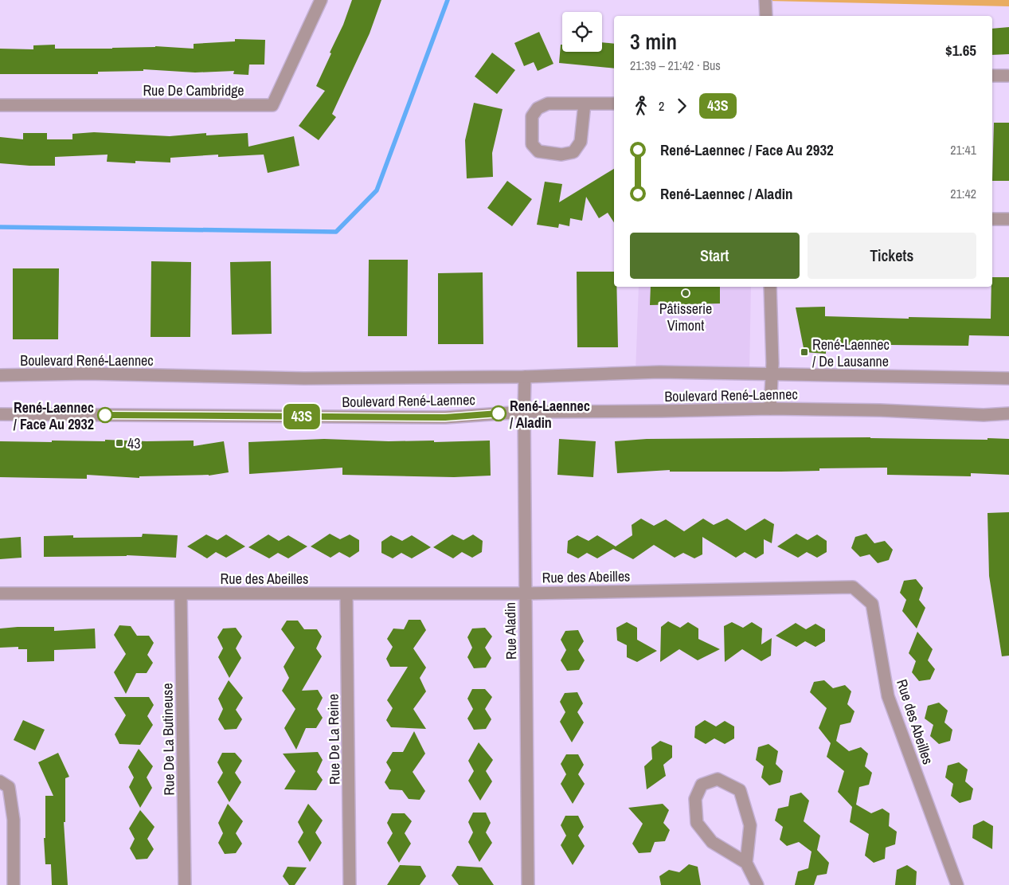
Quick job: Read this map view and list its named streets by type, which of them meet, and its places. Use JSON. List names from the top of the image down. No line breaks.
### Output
{"streets":{"street":["Rue De Cambridge","Boulevard René-Laennec","Rue des Abeilles","Rue Aladin","Rue De La Butineuse","Rue De La Reine"]},"crossings":[["Boulevard René-Laennec","Rue Aladin"],["Rue des Abeilles","Rue Aladin"],["Rue des Abeilles","Rue De La Butineuse"],["Rue des Abeilles","Rue De La Reine"]],"places":{"other":["Pâtisserie Vimont","René-Laennec / Aladin","René-Laennec / Face Au 2932"],"transit":["René-Laennec / De Lausanne","43"]},"lines":["bus line 43S"],"page":{"on_map":"43S","heading":["3 min","21:39 – 21:42 · Bus","$1.65"],"legs":["2","43S"],"list":[{"name":"René-Laennec / Face Au 2932","value":"21:41"},{"name":"René-Laennec / Aladin","value":"21:42"}],"buttons":["Start","Tickets"]}}
